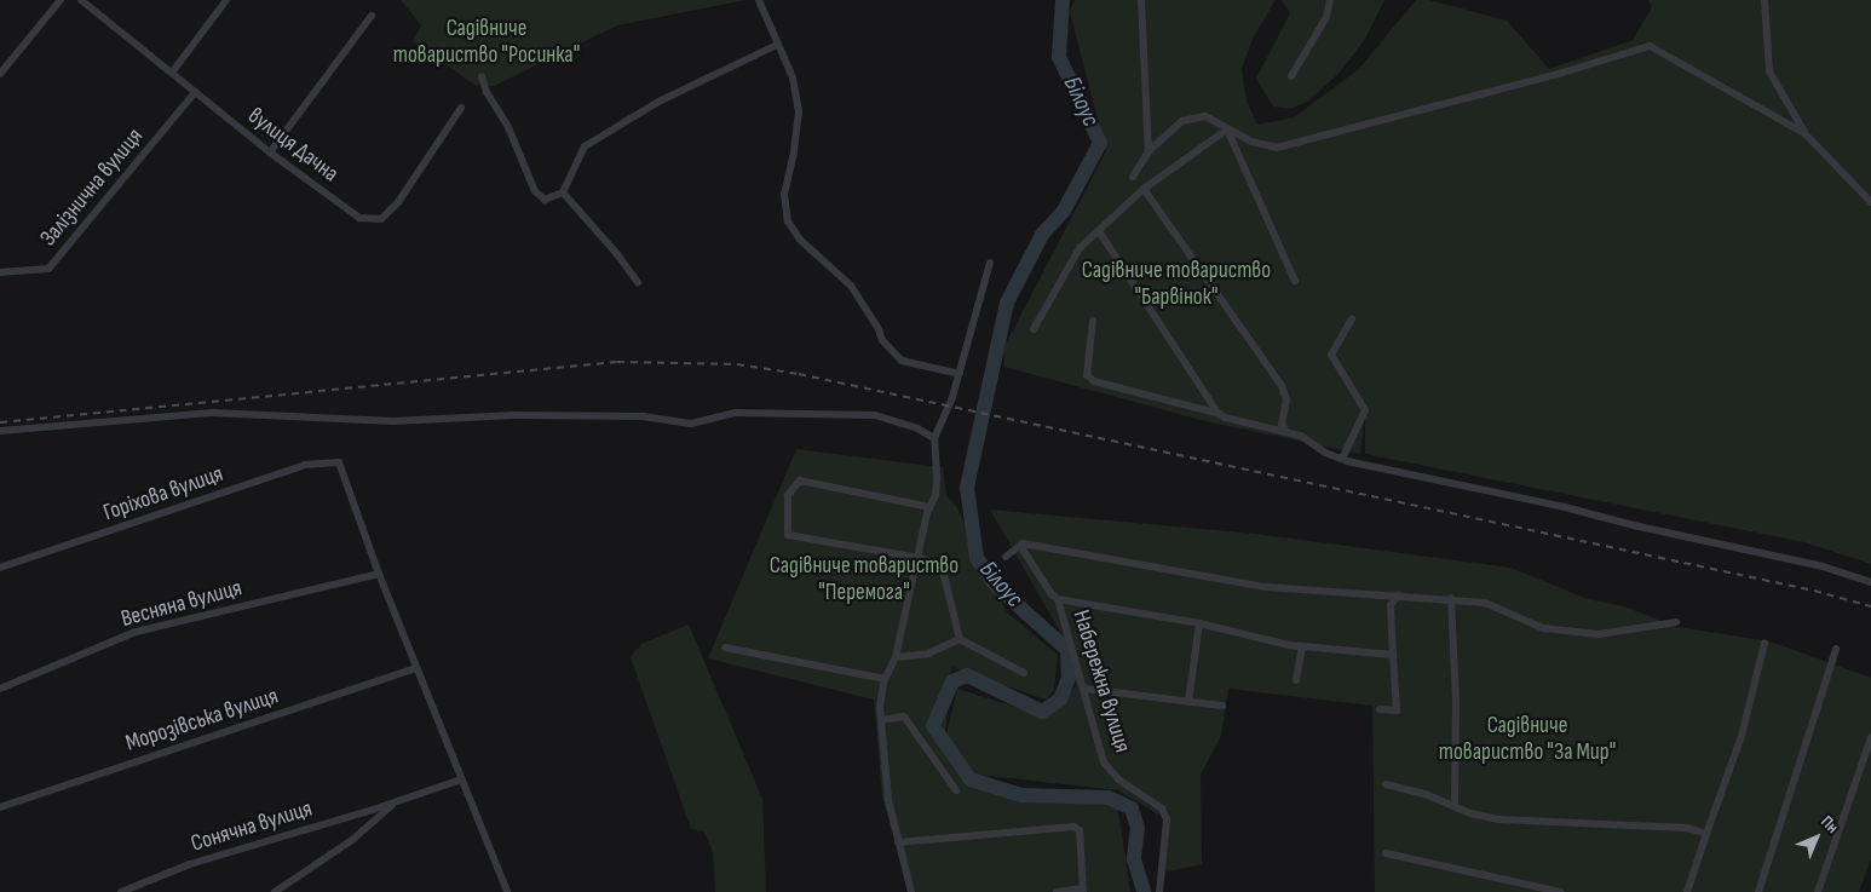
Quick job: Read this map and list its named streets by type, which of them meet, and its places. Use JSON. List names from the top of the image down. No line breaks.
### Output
{"streets":{"street":["вулиця Дачна","Залізнична вулиця","Горіхова вулиця","Весняна вулиця","Набережна вулиця","Морозівська вулиця","Сонячна вулиця"]},"crossings":[["вулиця Дачна","Залізнична вулиця"],["Горіхова вулиця","Весняна вулиця"]],"water":["Білоус"],"parks":["Садівниче товариство \"Росинка\"","Садівниче товариство \"Барвінок\"","Садівниче товариство \"Перемога\"","Садівниче товариство \"За Мир\""],"north":"top right"}
